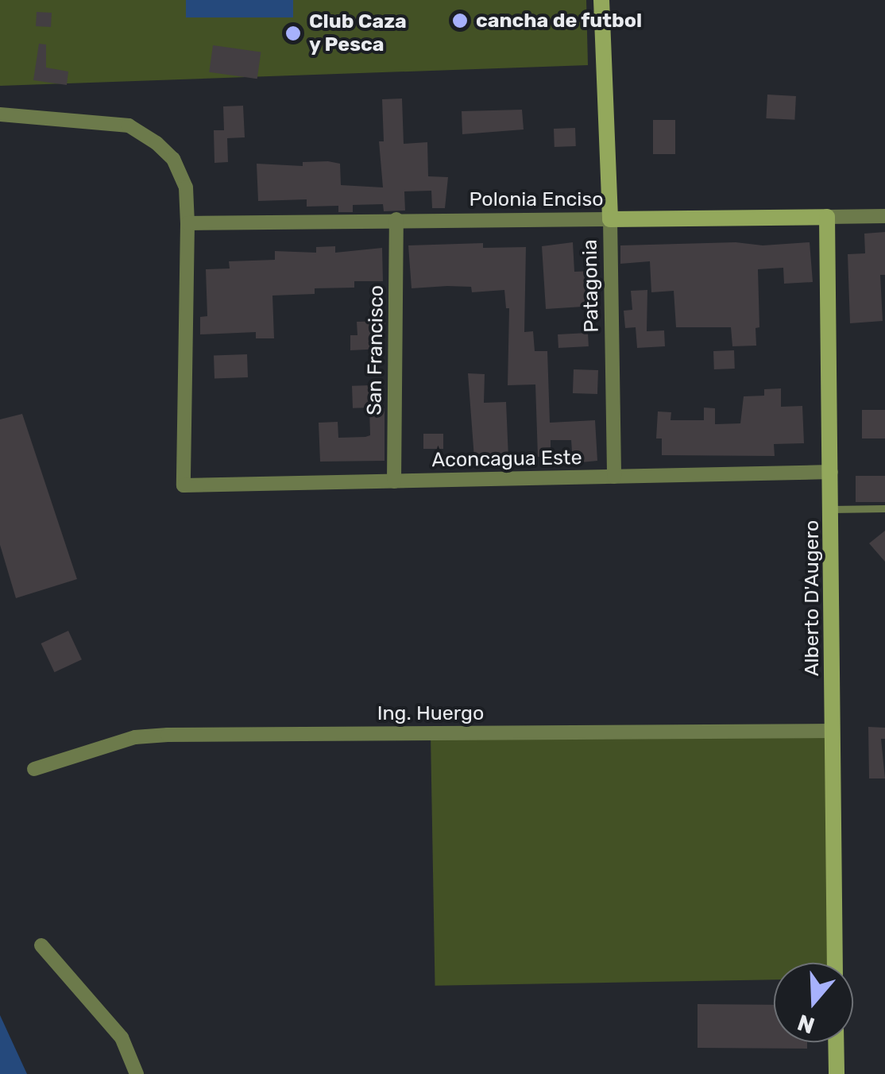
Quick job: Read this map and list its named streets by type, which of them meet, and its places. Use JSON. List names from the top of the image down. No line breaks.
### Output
{"streets":{"main road":["Polonia Enciso","Patagonia","Alberto D'Augero"],"street":["San Francisco","Aconcagua Este","Ing. Huergo"]},"crossings":[["Polonia Enciso","Patagonia"],["Polonia Enciso","San Francisco"],["Polonia Enciso","Aconcagua Este"],["Polonia Enciso","Alberto D'Augero"],["Patagonia","Aconcagua Este"],["San Francisco","Aconcagua Este"],["Aconcagua Este","Alberto D'Augero"],["Alberto D'Augero","Ing. Huergo"]],"places":["cancha de futbol","Club Caza y Pesca"],"north":"bottom"}
